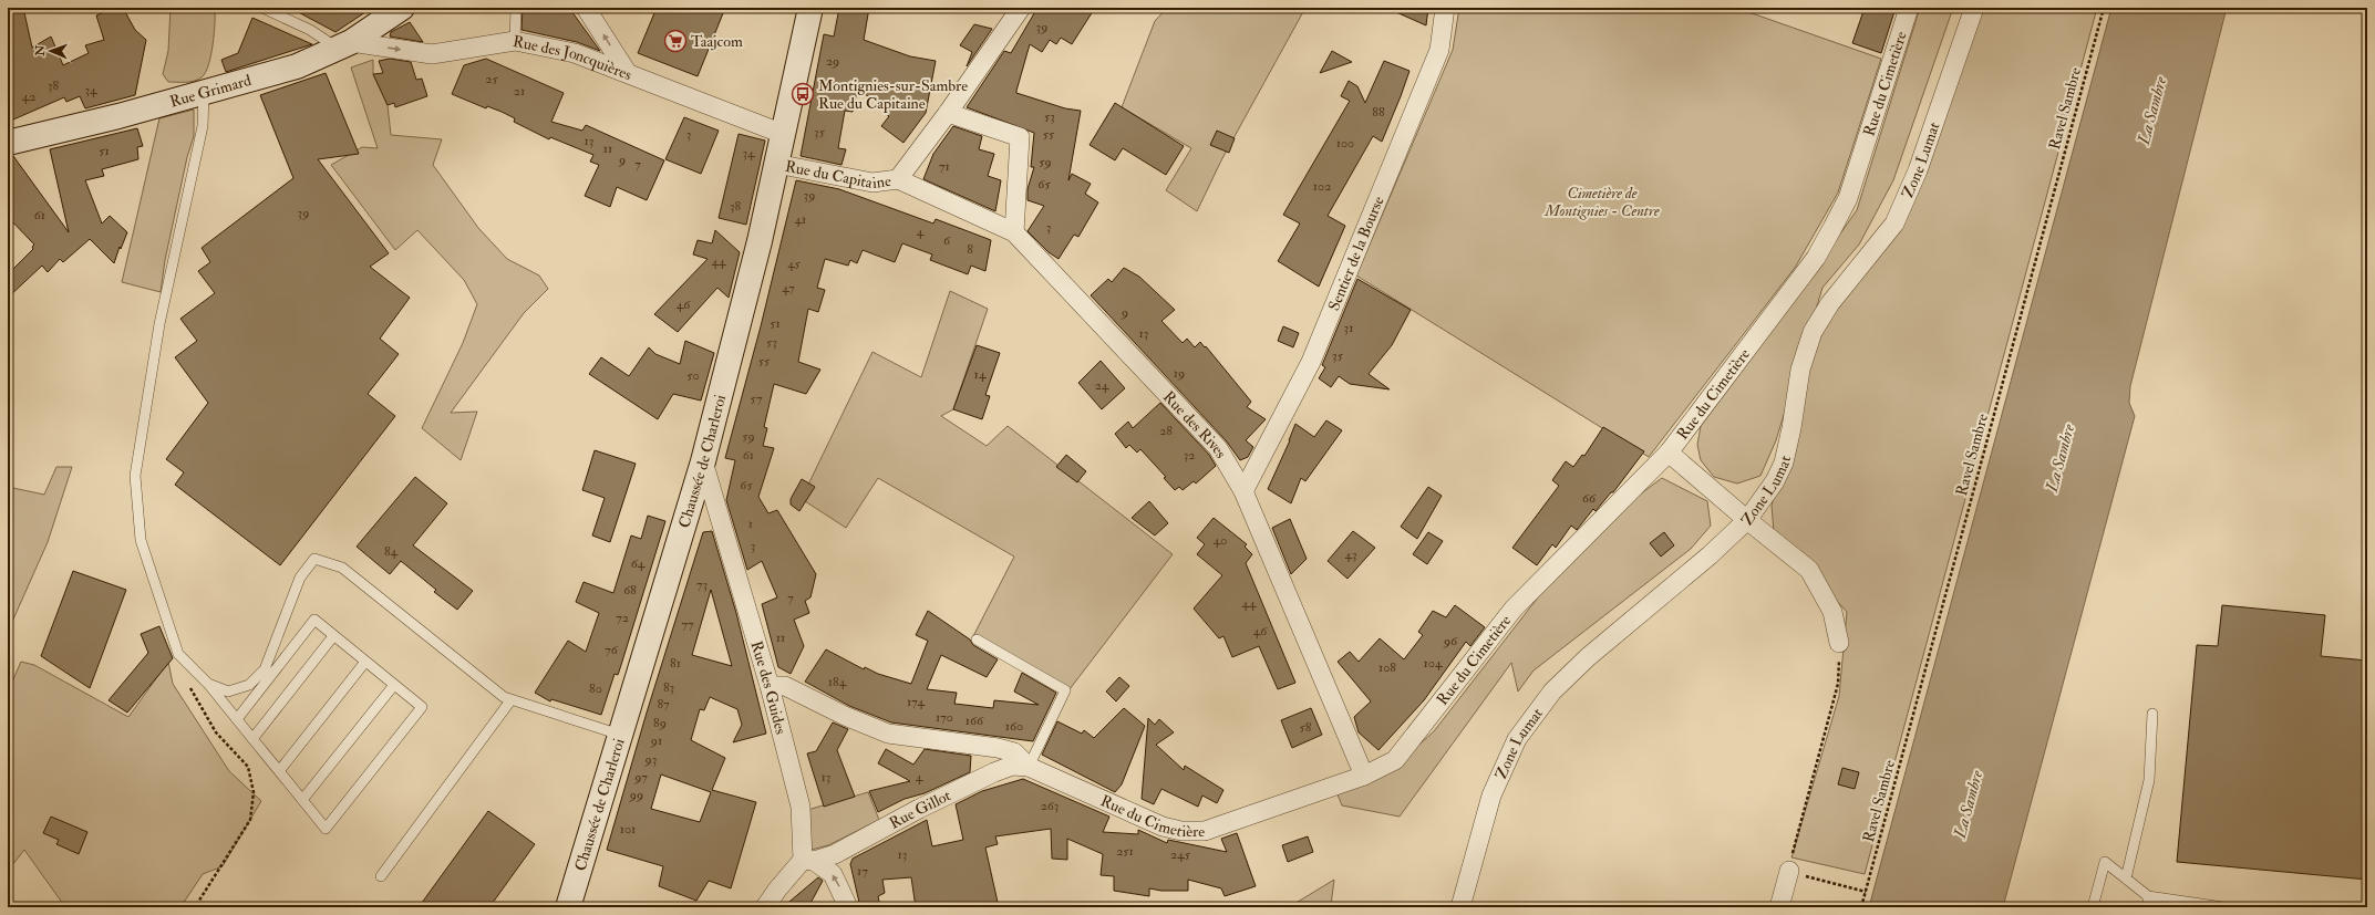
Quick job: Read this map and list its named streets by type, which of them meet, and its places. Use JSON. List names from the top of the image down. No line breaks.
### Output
{"streets":{"main road":["Rue Grimard","Chaussée de Charleroi"],"street":["Rue des Joncquières","Rue du Cimetière","Zone Lumat","Rue du Capitaine","Sentier de la Bourse","Rue des Rives","Rue des Guides","Rue Gillot"],"path":["Ravel Sambre"]},"crossings":[["Rue des Joncquières","Rue Grimard"],["Rue des Joncquières","Chaussée de Charleroi"],["Rue du Cimetière","Rue des Rives"],["Rue du Cimetière","Rue des Guides"],["Rue du Cimetière","Rue Gillot"],["Rue du Capitaine","Rue des Rives"],["Rue du Capitaine","Chaussée de Charleroi"],["Sentier de la Bourse","Rue des Rives"],["Chaussée de Charleroi","Rue des Guides"],["Rue des Guides","Rue Gillot"]],"one_way":["Rue des Joncquières"],"water":["La Sambre"],"parks":["Cimetière de Montignies - Centre"],"places":{"supermarket":["Taajcom"],"bus stop":["Montignies-sur-Sambre Rue du Capitaine"]},"house_numbers":["39","29","25","38","34","21","42","88","53","35","3","55","13","100","11","51","34","9","59","7","71","65","102","39","38","39","61","41","3","4","6","8","44","45","47","46","9","51","31","13","53","35","55","19","14","50","24","57","28","59","61","32","65","66","1","40","3","84","43","64","73","68","7","44","72","77","46","11","96","76","81","104","108","184","83","80","174","87","170","166","89","160","58","91","93","97","13","4","99","263","101","251","13","245","17"],"north":"left"}
